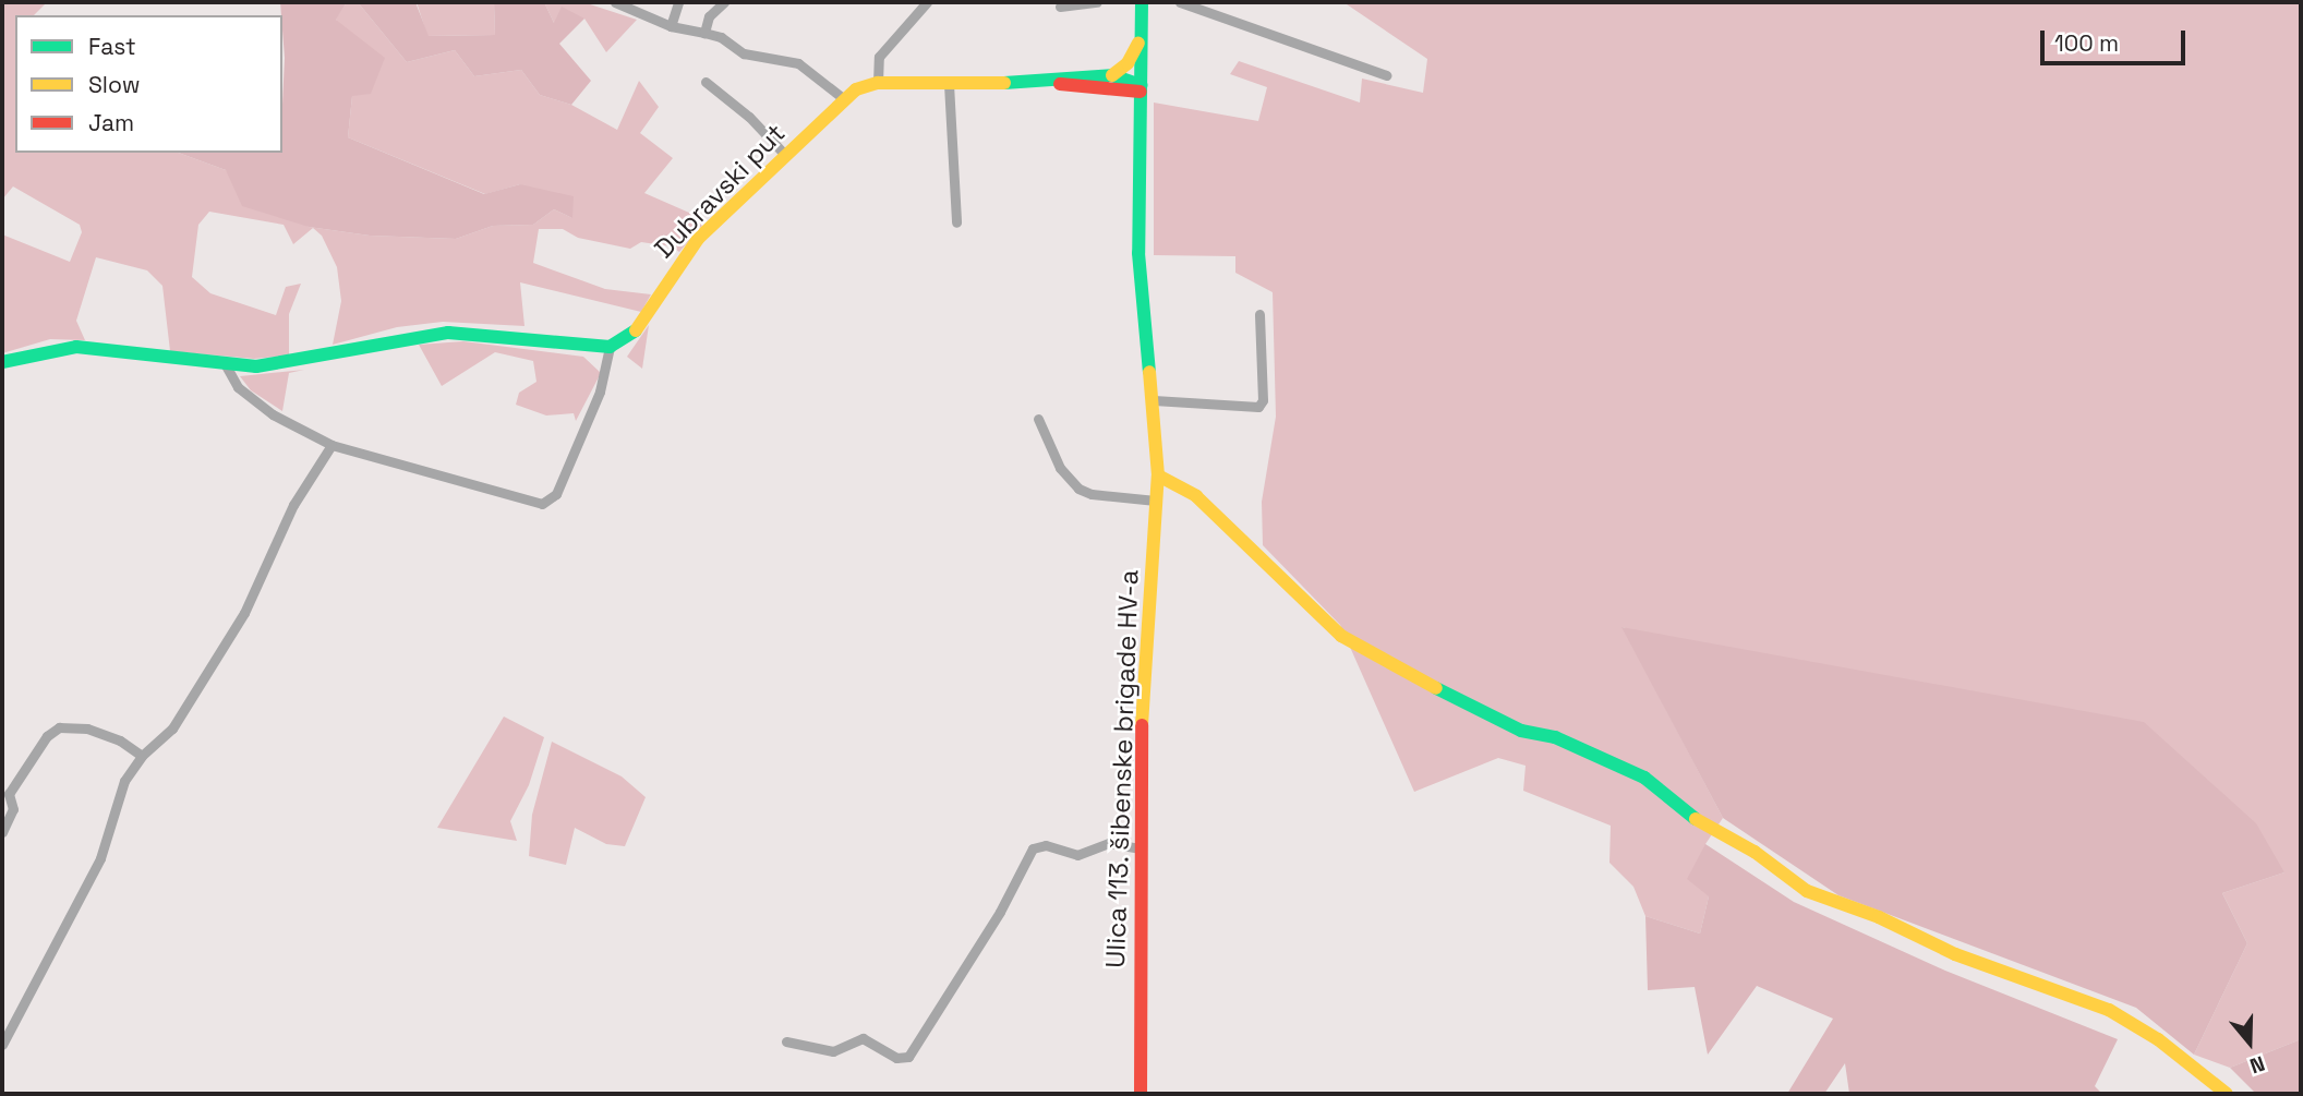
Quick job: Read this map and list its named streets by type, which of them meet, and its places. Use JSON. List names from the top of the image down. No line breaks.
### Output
{"streets":{"main road":["Dubravski put","Ulica 113. šibenske brigade HV-a"]},"crossings":[["Dubravski put","Ulica 113. šibenske brigade HV-a"]],"legend":["Fast","Slow","Jam"],"scale_bar":"100 m","north":"bottom"}
